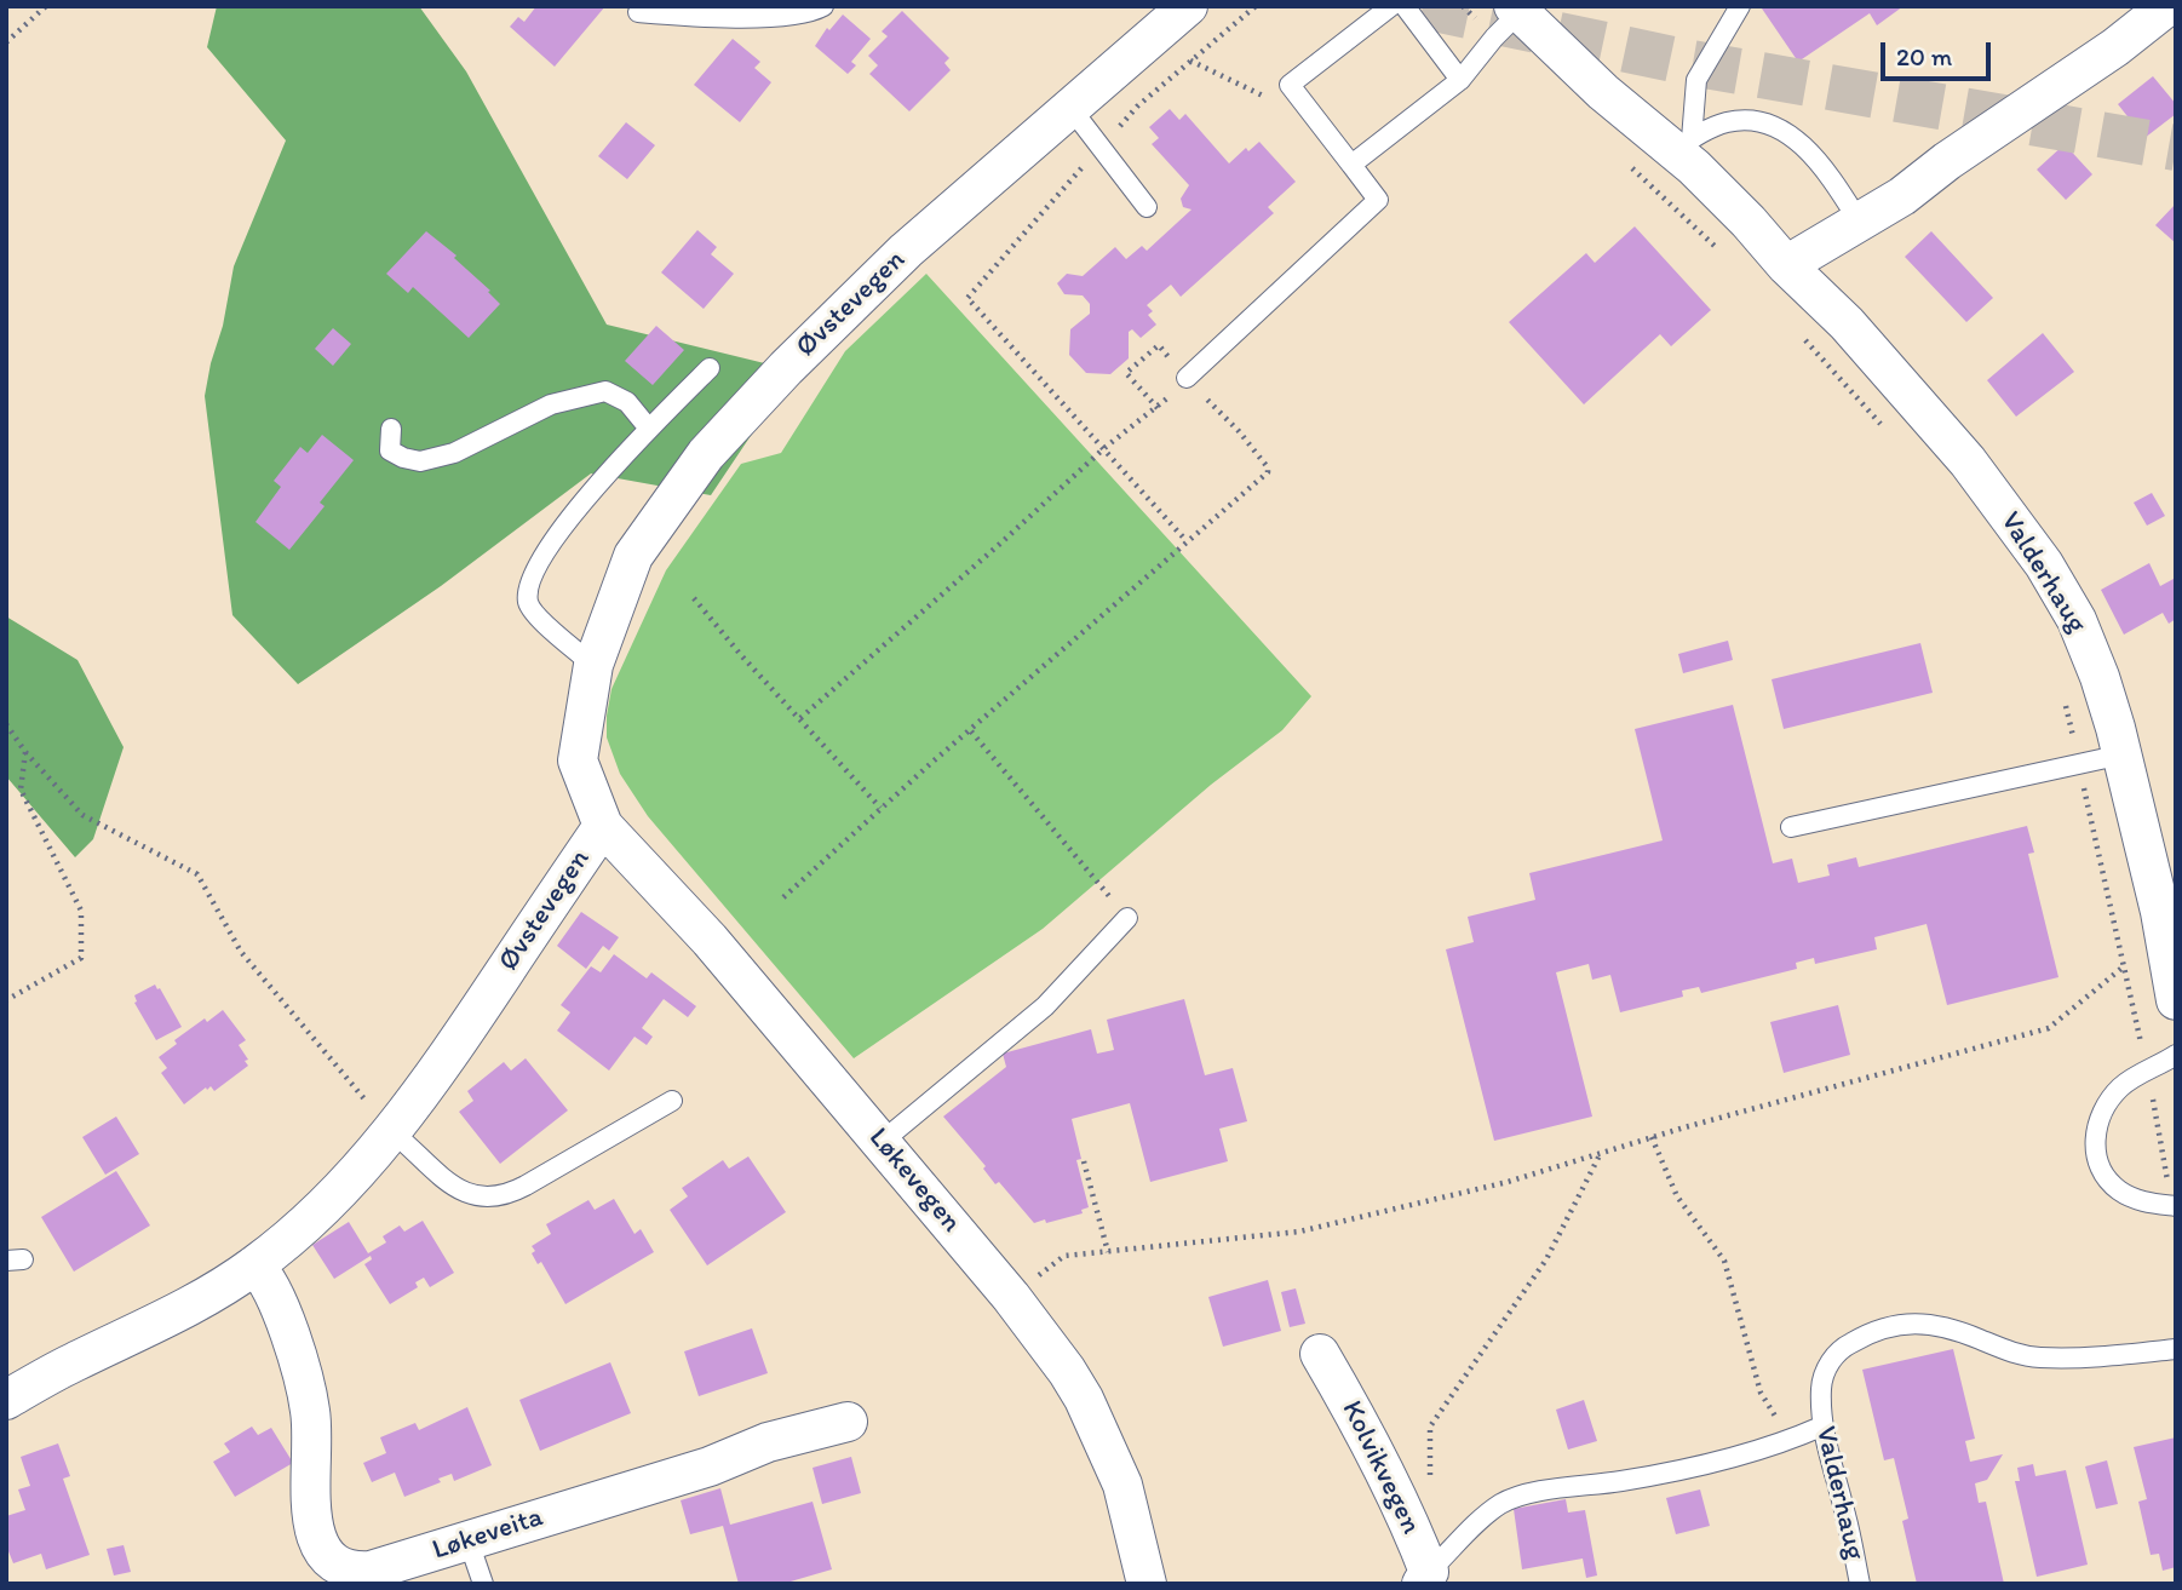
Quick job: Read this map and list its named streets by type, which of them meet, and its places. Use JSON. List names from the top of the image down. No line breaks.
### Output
{"streets":{"street":["Øvstevegen","Valderhaug","Løkevegen","Kolvikvegen","Løkeveita"]},"crossings":[["Øvstevegen","Løkevegen"],["Øvstevegen","Løkeveita"]],"scale_bar":"20 m"}
